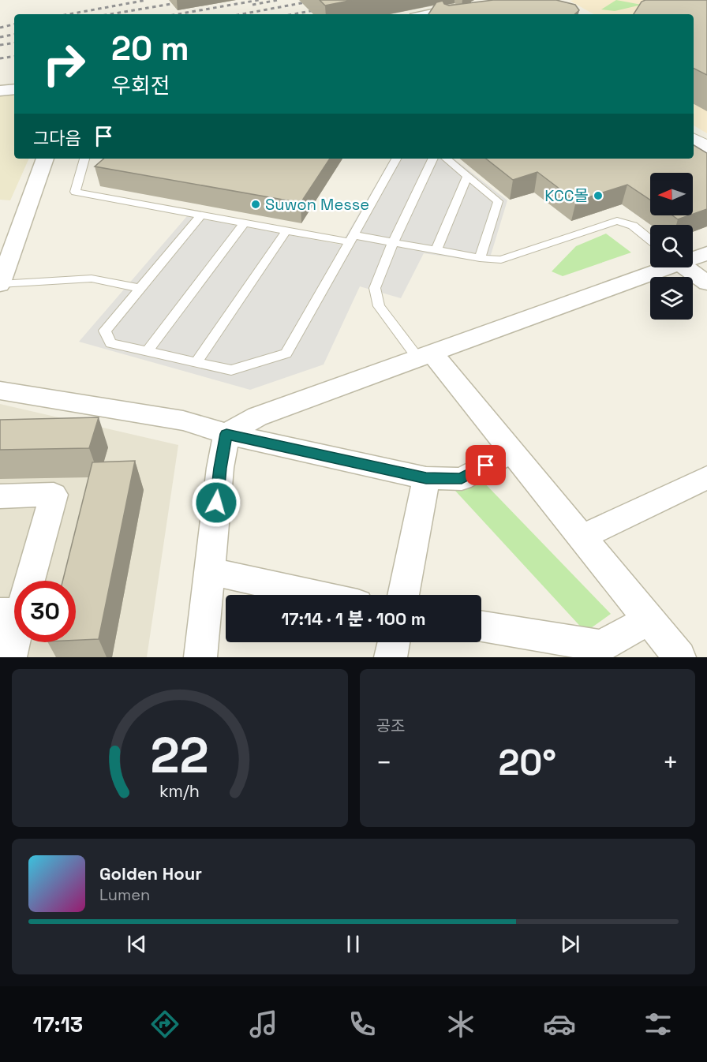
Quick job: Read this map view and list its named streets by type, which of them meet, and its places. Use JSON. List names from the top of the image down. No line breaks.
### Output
{"places":["KCC몰","Suwon Messe"],"north":"left","page":{"turn":["20 m","우회전"],"then":"그다음","limit":"30","trip":"17:14 · 1 분 · 100 m","tile":"공조","heat":["−","20°","+"],"song":["Golden Hour","Lumen"],"tabs":"17:13","gauge":["22","km/h"]}}
